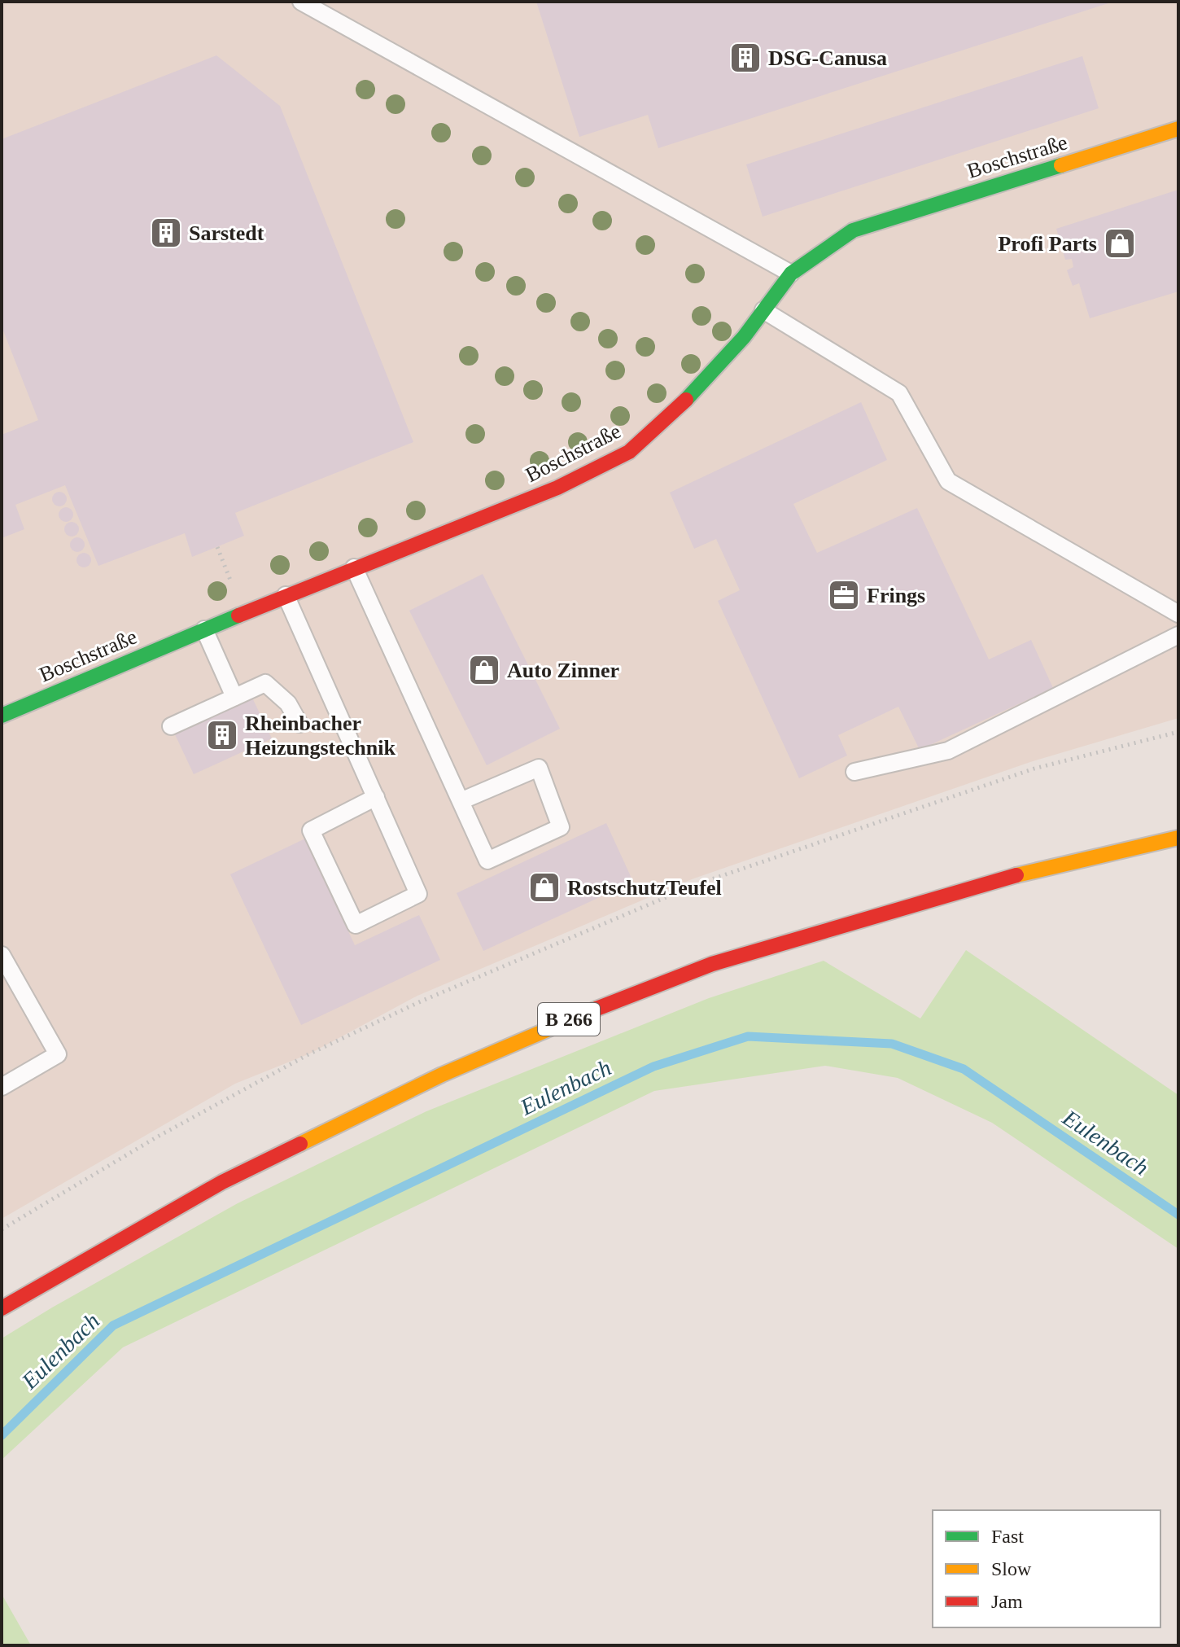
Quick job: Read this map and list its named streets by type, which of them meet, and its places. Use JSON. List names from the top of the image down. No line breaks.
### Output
{"streets":{"street":["Boschstraße","B 266"]},"water":["Eulenbach"],"places":{"building":["DSG-Canusa","Sarstedt","Rheinbacher Heizungstechnik"],"shop":["Profi Parts","Auto Zinner","RostschutzTeufel"],"office":["Frings"]},"legend":["Fast","Slow","Jam"]}
